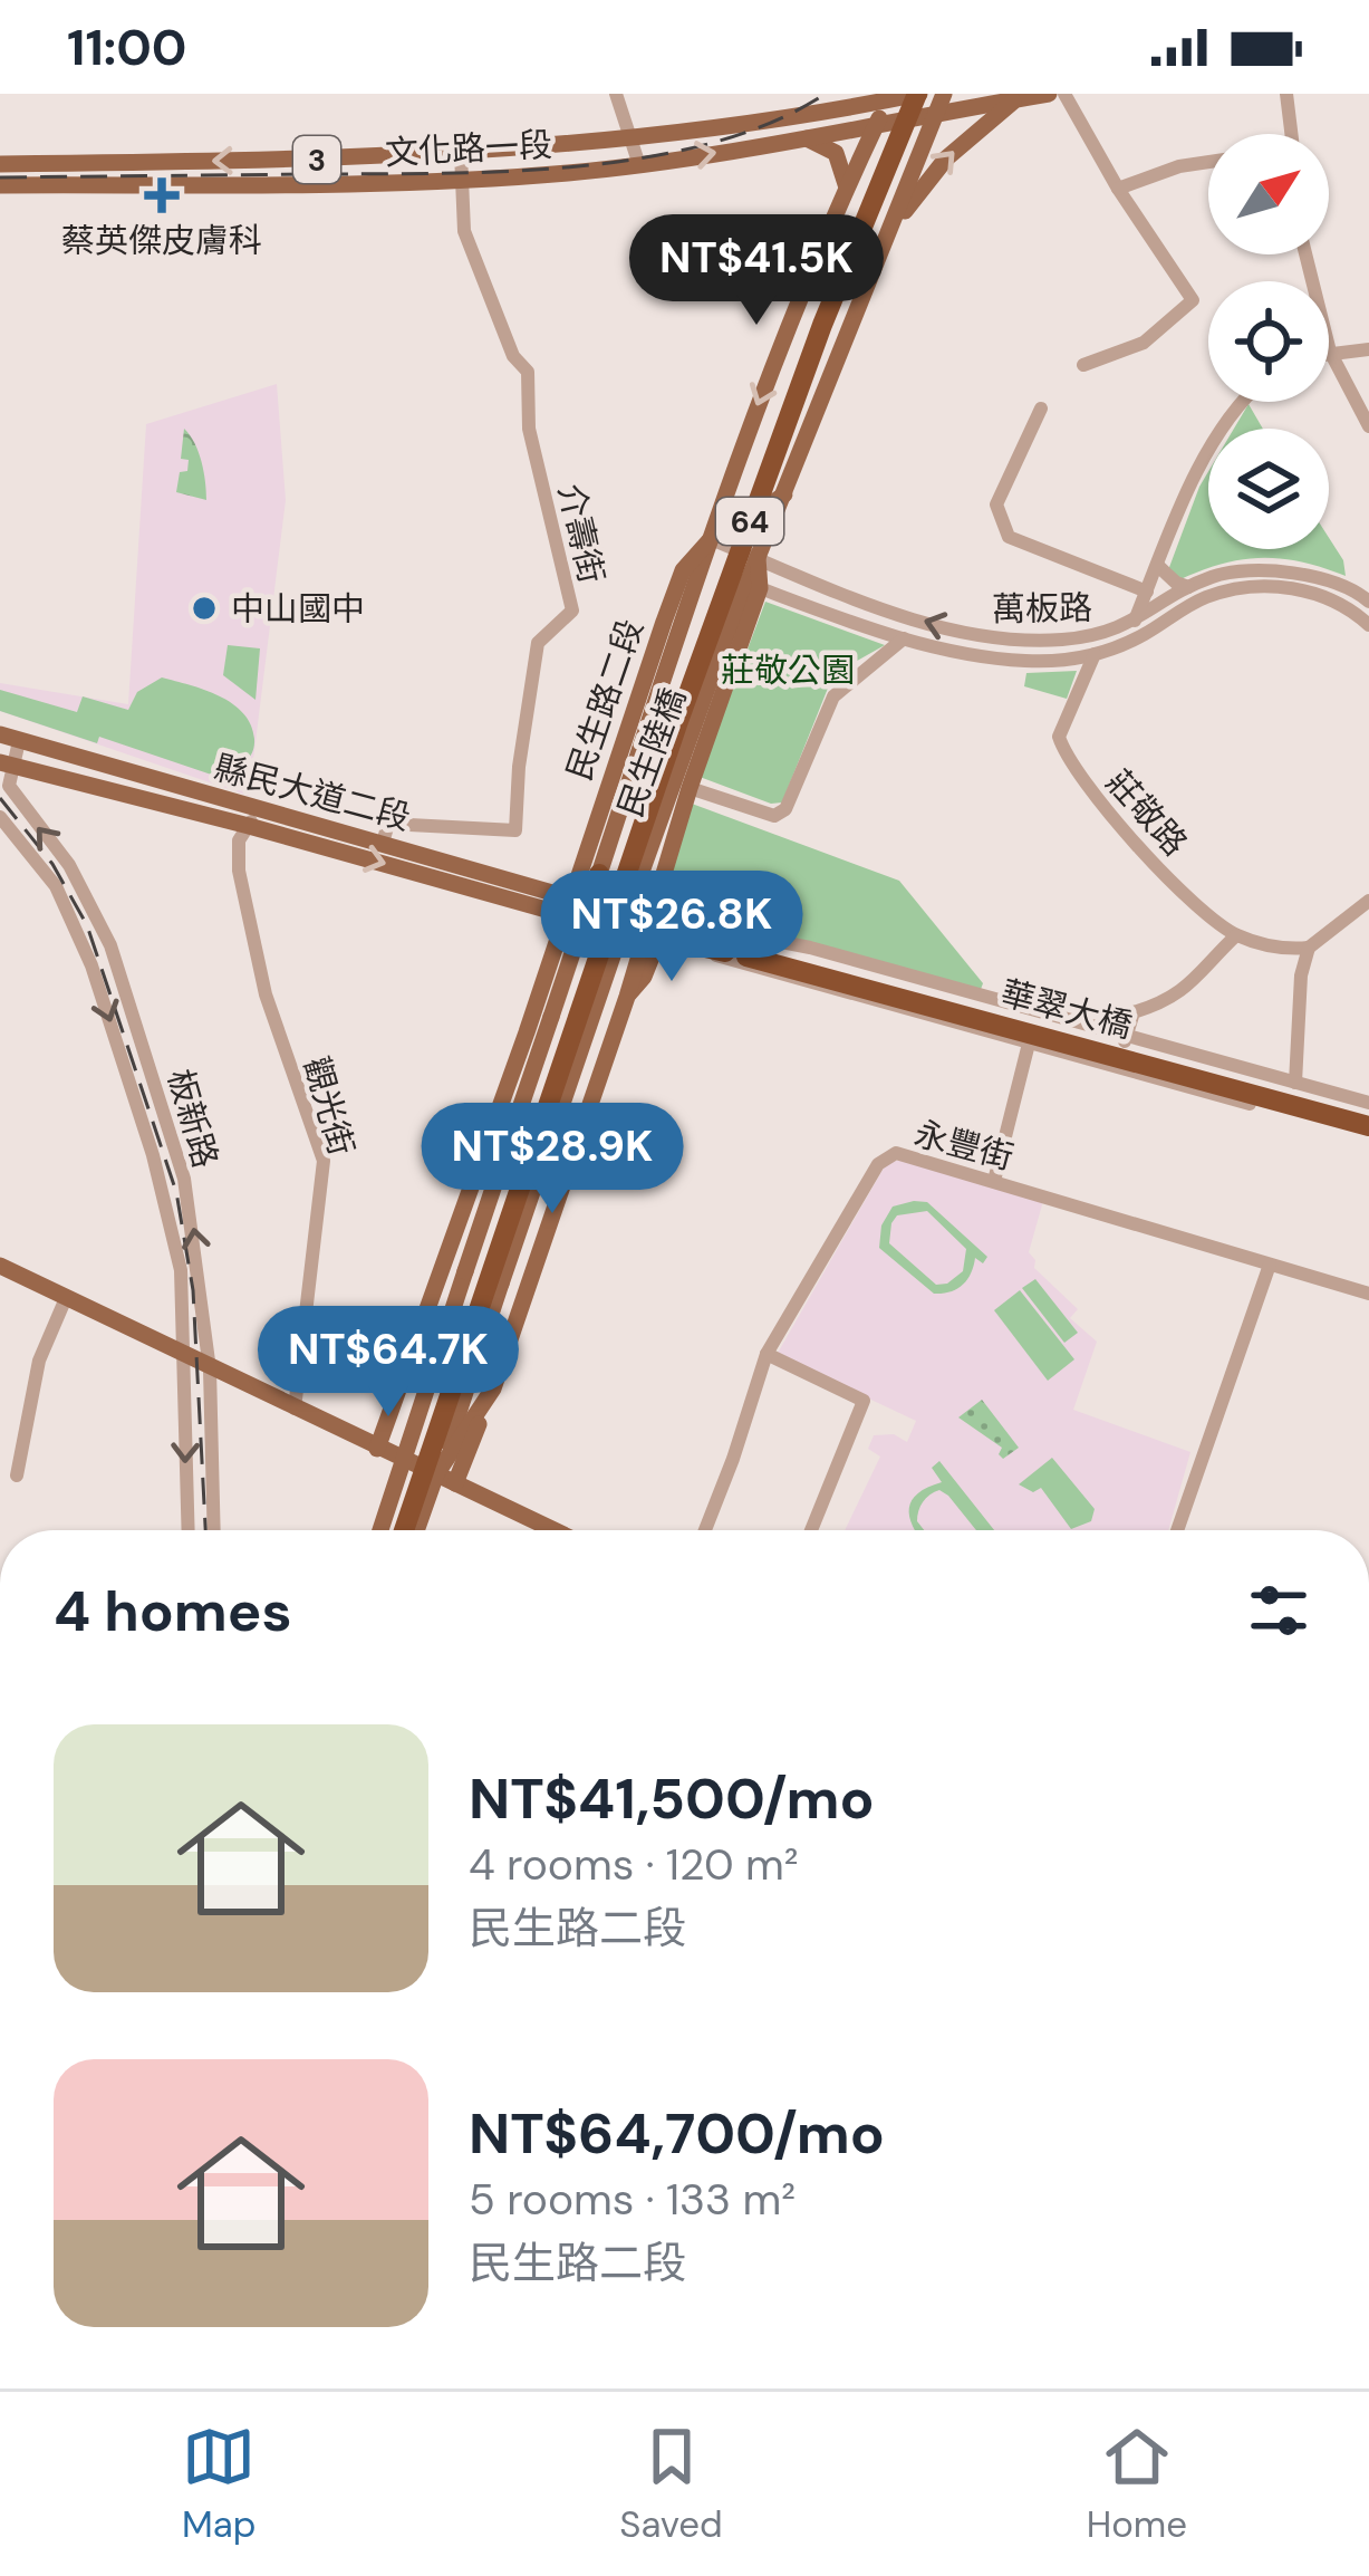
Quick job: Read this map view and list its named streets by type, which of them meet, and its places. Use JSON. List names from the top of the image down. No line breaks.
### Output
{"streets":{"highway":["64","華翠大橋"],"main road":["文化路一段","3","民生路二段","民生陸橋","縣民大道二段"],"street":["介壽街","萬板路","莊敬路","觀光街","板新路","永豐街"]},"crossings":[["文化路一段","3"],["文化路一段","64"],["文化路一段","介壽街"],["文化路一段","民生路二段"],["64","民生路二段"],["介壽街","縣民大道二段"],["萬板路","民生路二段"],["萬板路","民生陸橋"],["萬板路","莊敬路"],["民生路二段","民生陸橋"],["民生路二段","縣民大道二段"],["縣民大道二段","觀光街"],["縣民大道二段","板新路"]],"parks":["莊敬公園"],"places":{"health":["蔡英傑皮膚科"],"other":["中山國中"]},"north":"top right","page":{"status":"11:00","price":["NT$41.5K","NT$26.8K","NT$28.9K","NT$64.7K"],"heading":"4 homes","list":[{"name":"NT$41,500/mo","note":"4 rooms · 120 m² · 民生路二段"},{"name":"NT$64,700/mo","note":"5 rooms · 133 m² · 民生路二段"}],"tabs":["Map","Saved","Home"]}}
